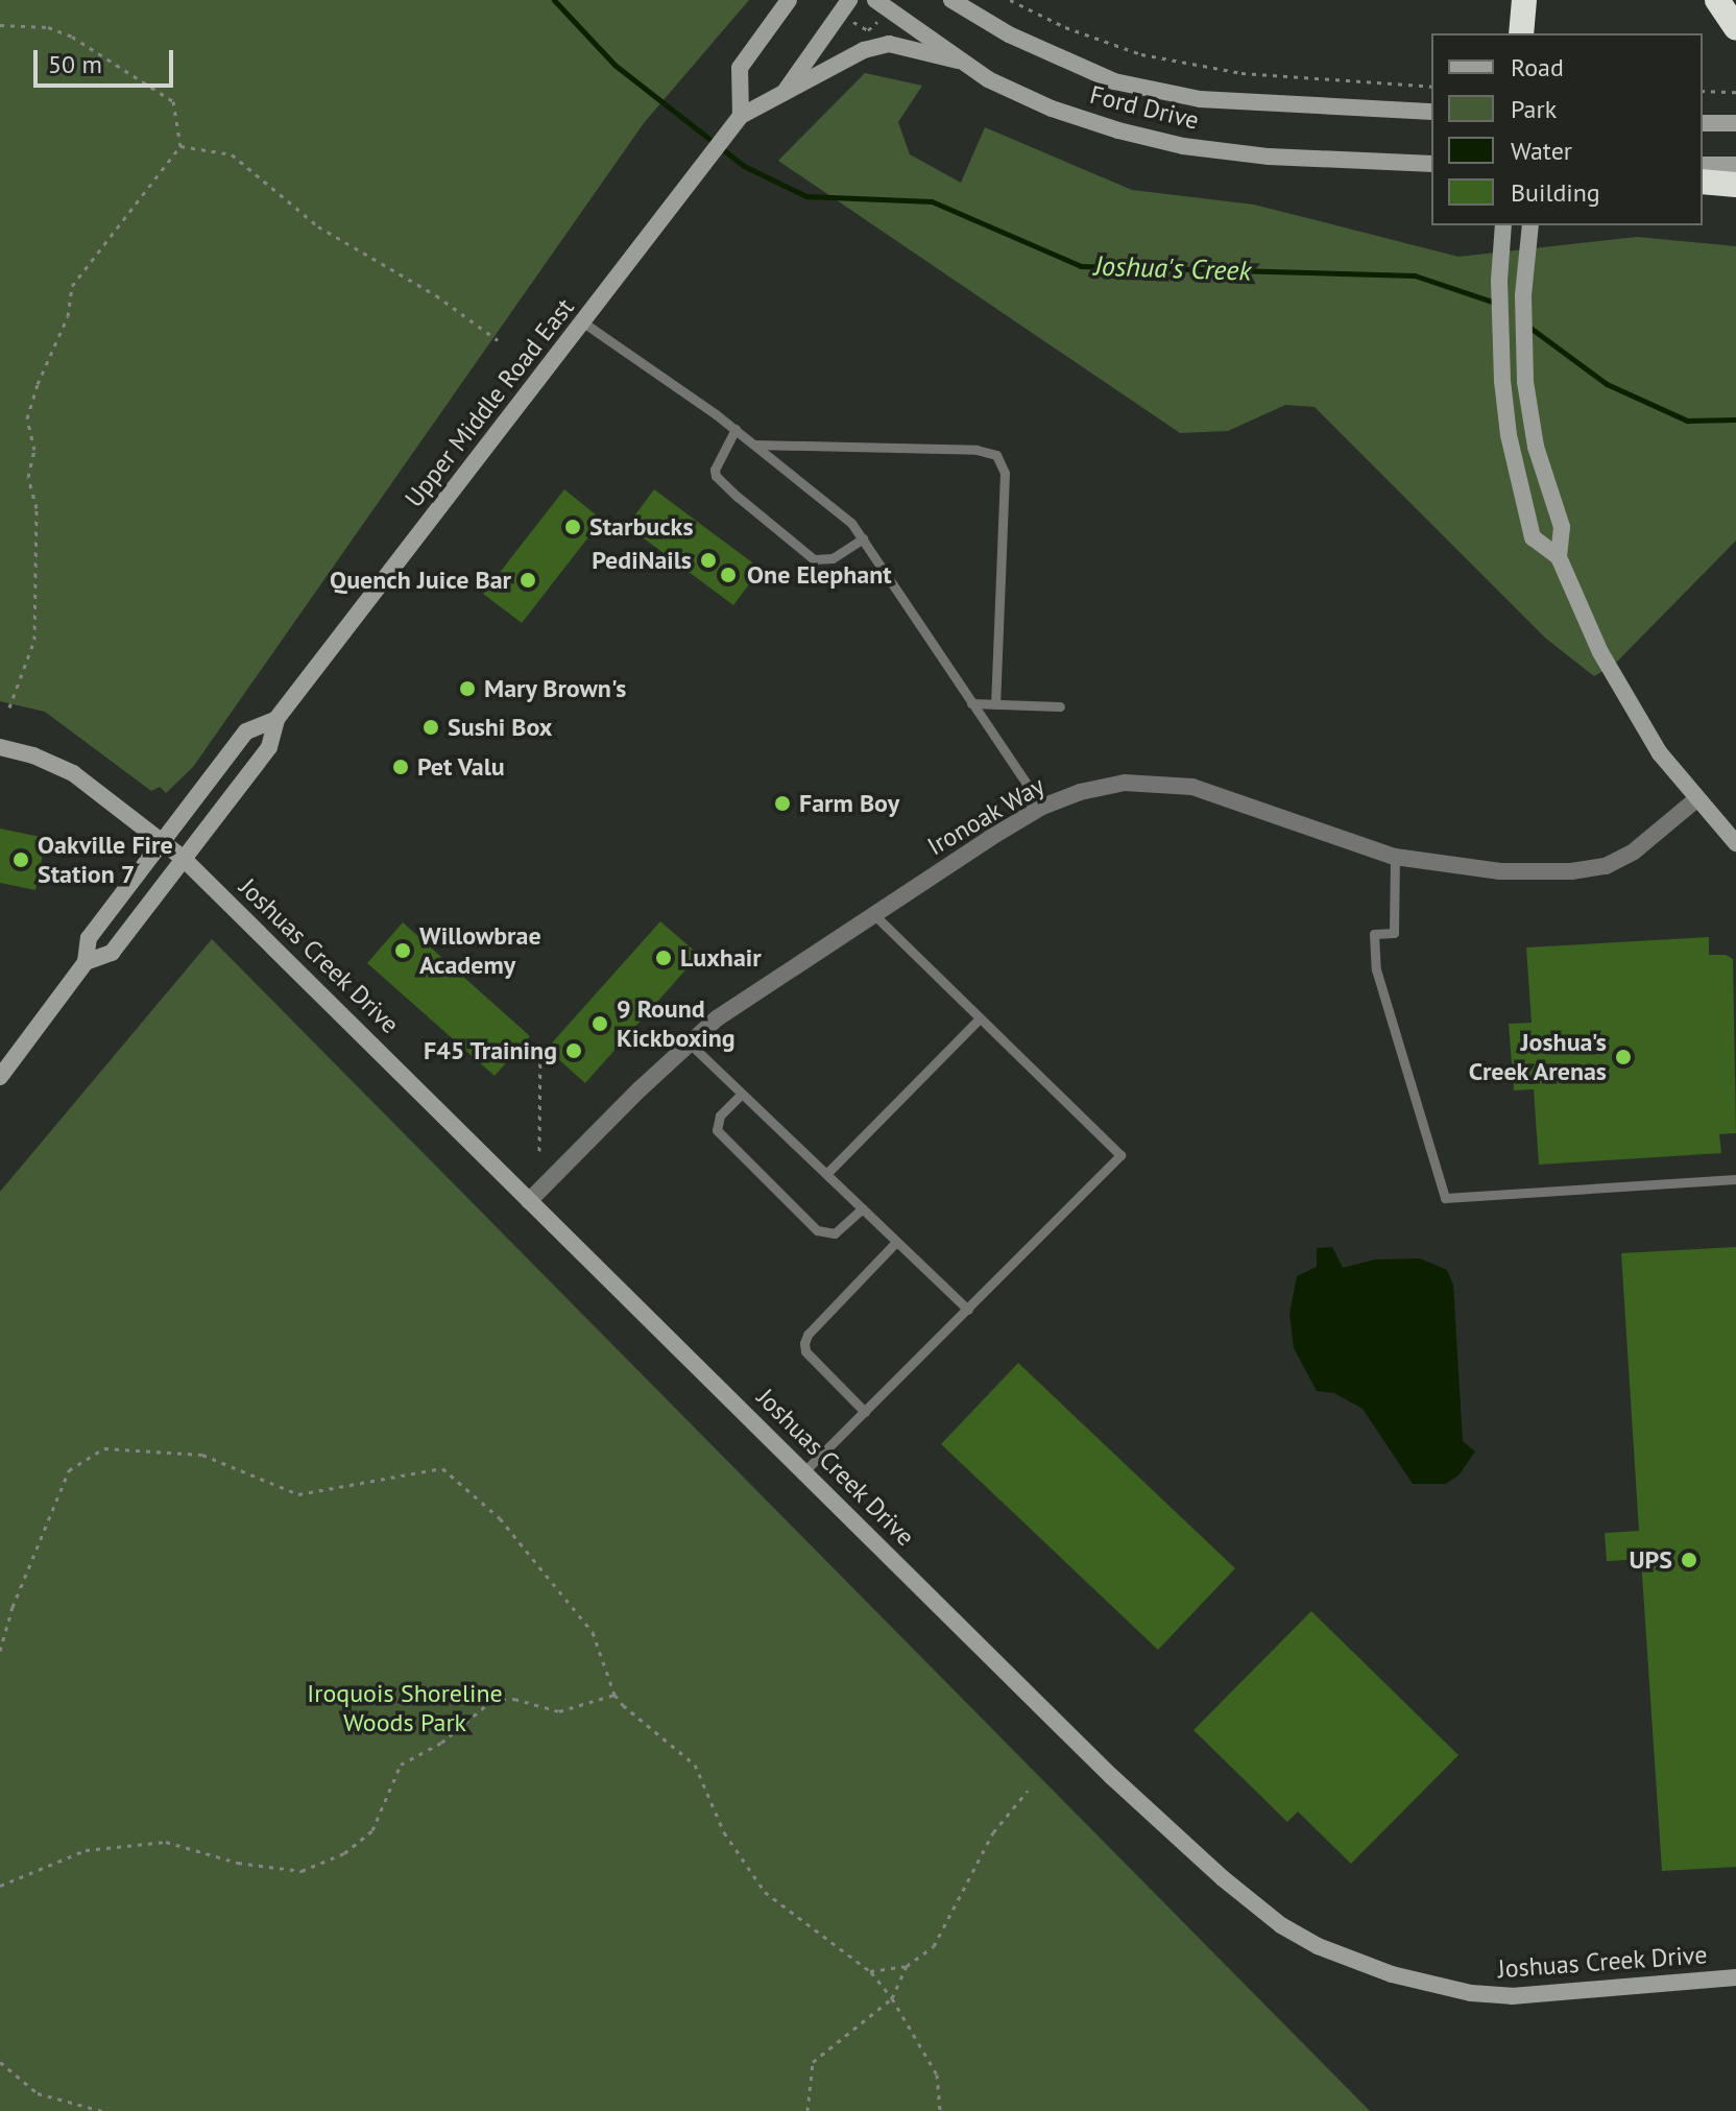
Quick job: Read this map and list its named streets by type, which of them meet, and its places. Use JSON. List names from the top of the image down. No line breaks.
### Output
{"streets":{"street":["Ford Drive","Upper Middle Road East","Ironoak Way","Joshuas Creek Drive"]},"crossings":[["Upper Middle Road East","Joshuas Creek Drive"],["Ironoak Way","Joshuas Creek Drive"]],"water":["Joshua's Creek"],"parks":["Iroquois Shoreline Woods Park"],"places":["Starbucks","PediNails","One Elephant","Quench Juice Bar","Mary Brown's","Sushi Box","Pet Valu","Farm Boy","Oakville Fire Station 7","Willowbrae Academy","Luxhair","9 Round Kickboxing","F45 Training","Joshua's Creek Arenas","UPS"],"legend":["Road","Park","Water","Building"],"scale_bar":"50 m"}
